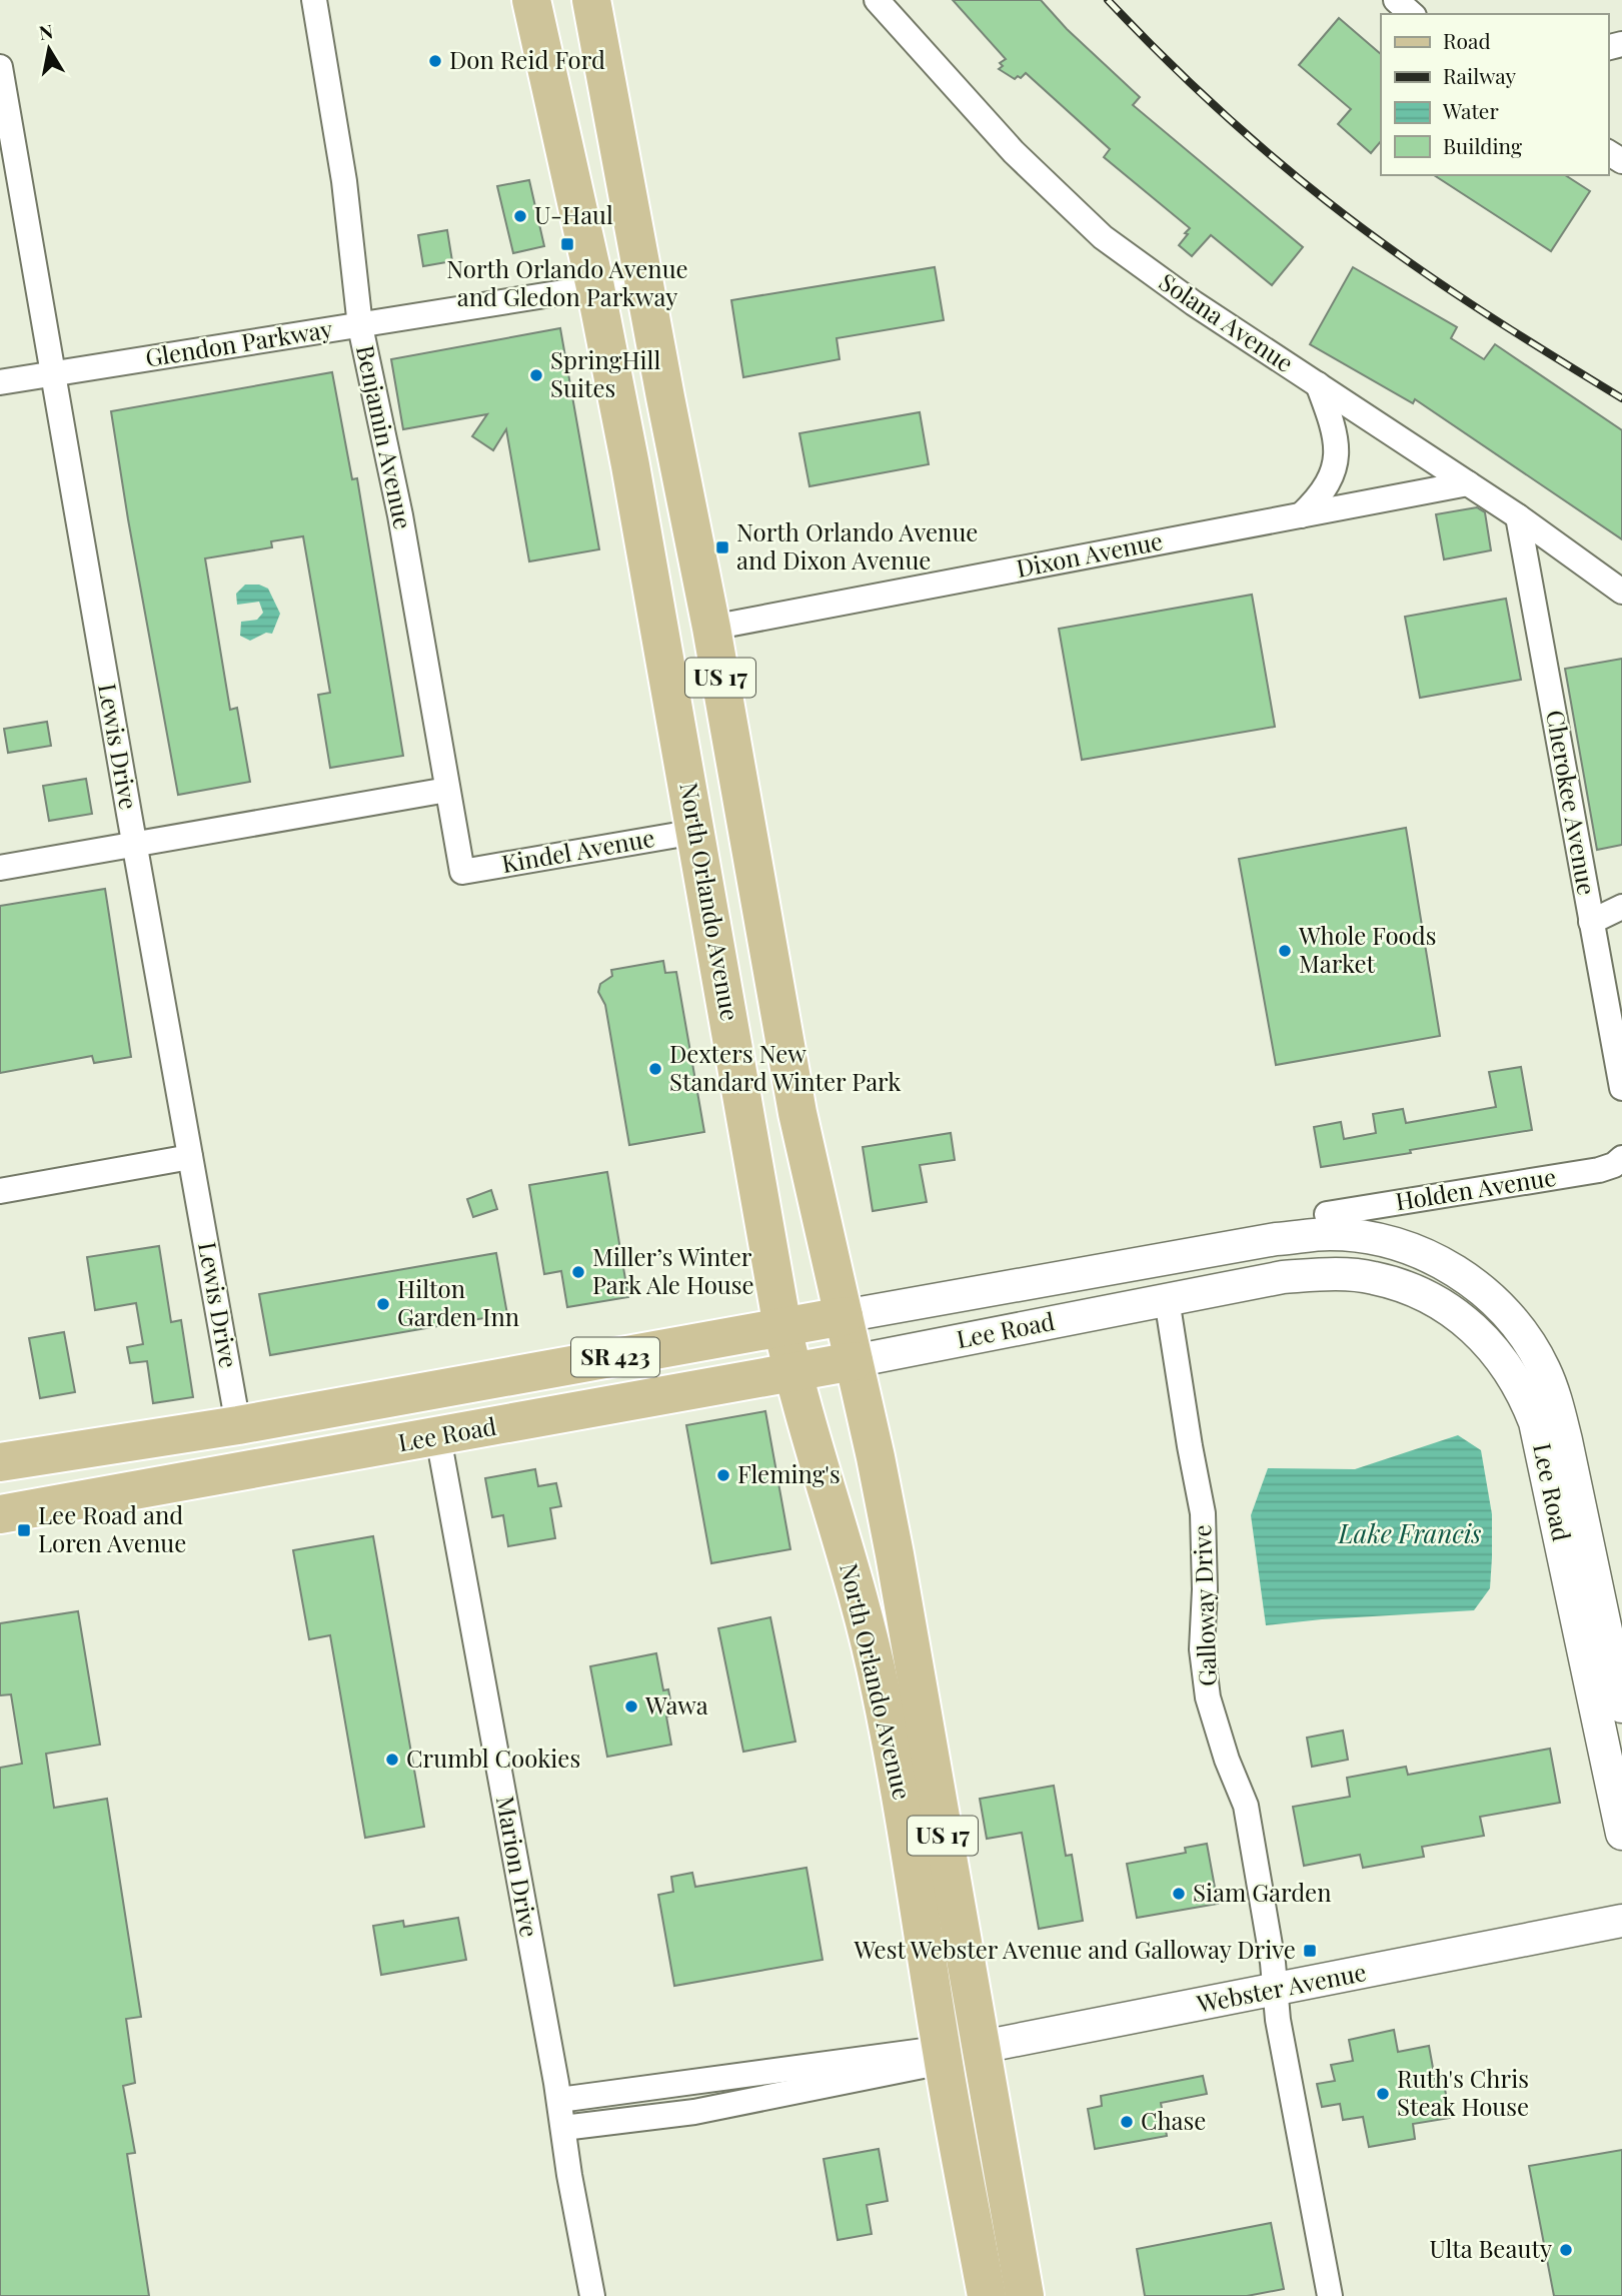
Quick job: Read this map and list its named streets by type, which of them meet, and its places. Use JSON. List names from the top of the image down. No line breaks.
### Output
{"streets":{"main road":["US 17","North Orlando Avenue","Lee Road","SR 423"],"street":["Solana Avenue","Glendon Parkway","Benjamin Avenue","Dixon Avenue","Lewis Drive","Cherokee Avenue","Kindel Avenue","Holden Avenue","Galloway Drive","Marion Drive","Webster Avenue"]},"crossings":[["Solana Avenue","Dixon Avenue"],["Solana Avenue","Cherokee Avenue"],["Glendon Parkway","Benjamin Avenue"],["Glendon Parkway","Lewis Drive"],["Glendon Parkway","North Orlando Avenue"],["Benjamin Avenue","Kindel Avenue"],["Dixon Avenue","North Orlando Avenue"],["Lewis Drive","Lee Road"],["Kindel Avenue","North Orlando Avenue"],["North Orlando Avenue","Lee Road"],["North Orlando Avenue","Webster Avenue"],["Lee Road","Galloway Drive"],["Lee Road","Marion Drive"],["Galloway Drive","Webster Avenue"]],"water":["Lake Francis"],"places":{"other":["Don Reid Ford","U-Haul","SpringHill Suites","Whole Foods Market","Dexters New Standard Winter Park","Miller’s Winter Park Ale House","Hilton Garden Inn","Fleming's","Wawa","Crumbl Cookies","Siam Garden","Ruth's Chris Steak House","Chase","Ulta Beauty"],"transit":["North Orlando Avenue and Gledon Parkway","North Orlando Avenue and Dixon Avenue","Lee Road and Loren Avenue","West Webster Avenue and Galloway Drive"]},"legend":["Road","Railway","Water","Building"],"north":"top"}
